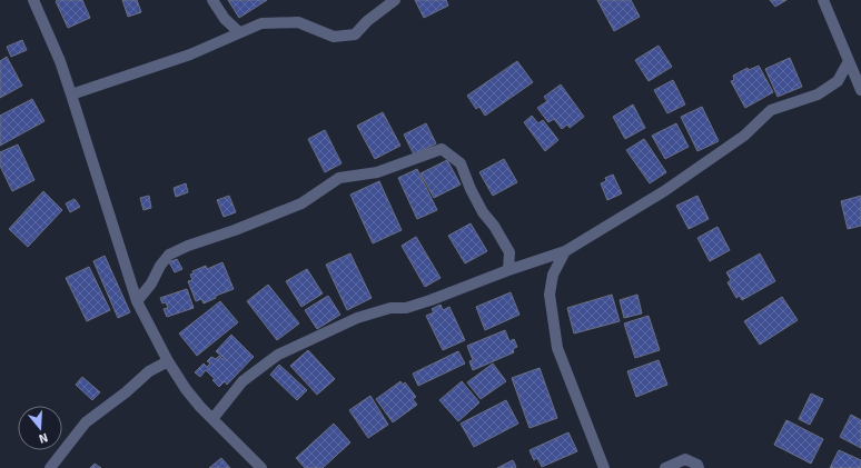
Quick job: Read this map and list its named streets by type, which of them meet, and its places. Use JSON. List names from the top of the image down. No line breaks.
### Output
{"north":"bottom"}
